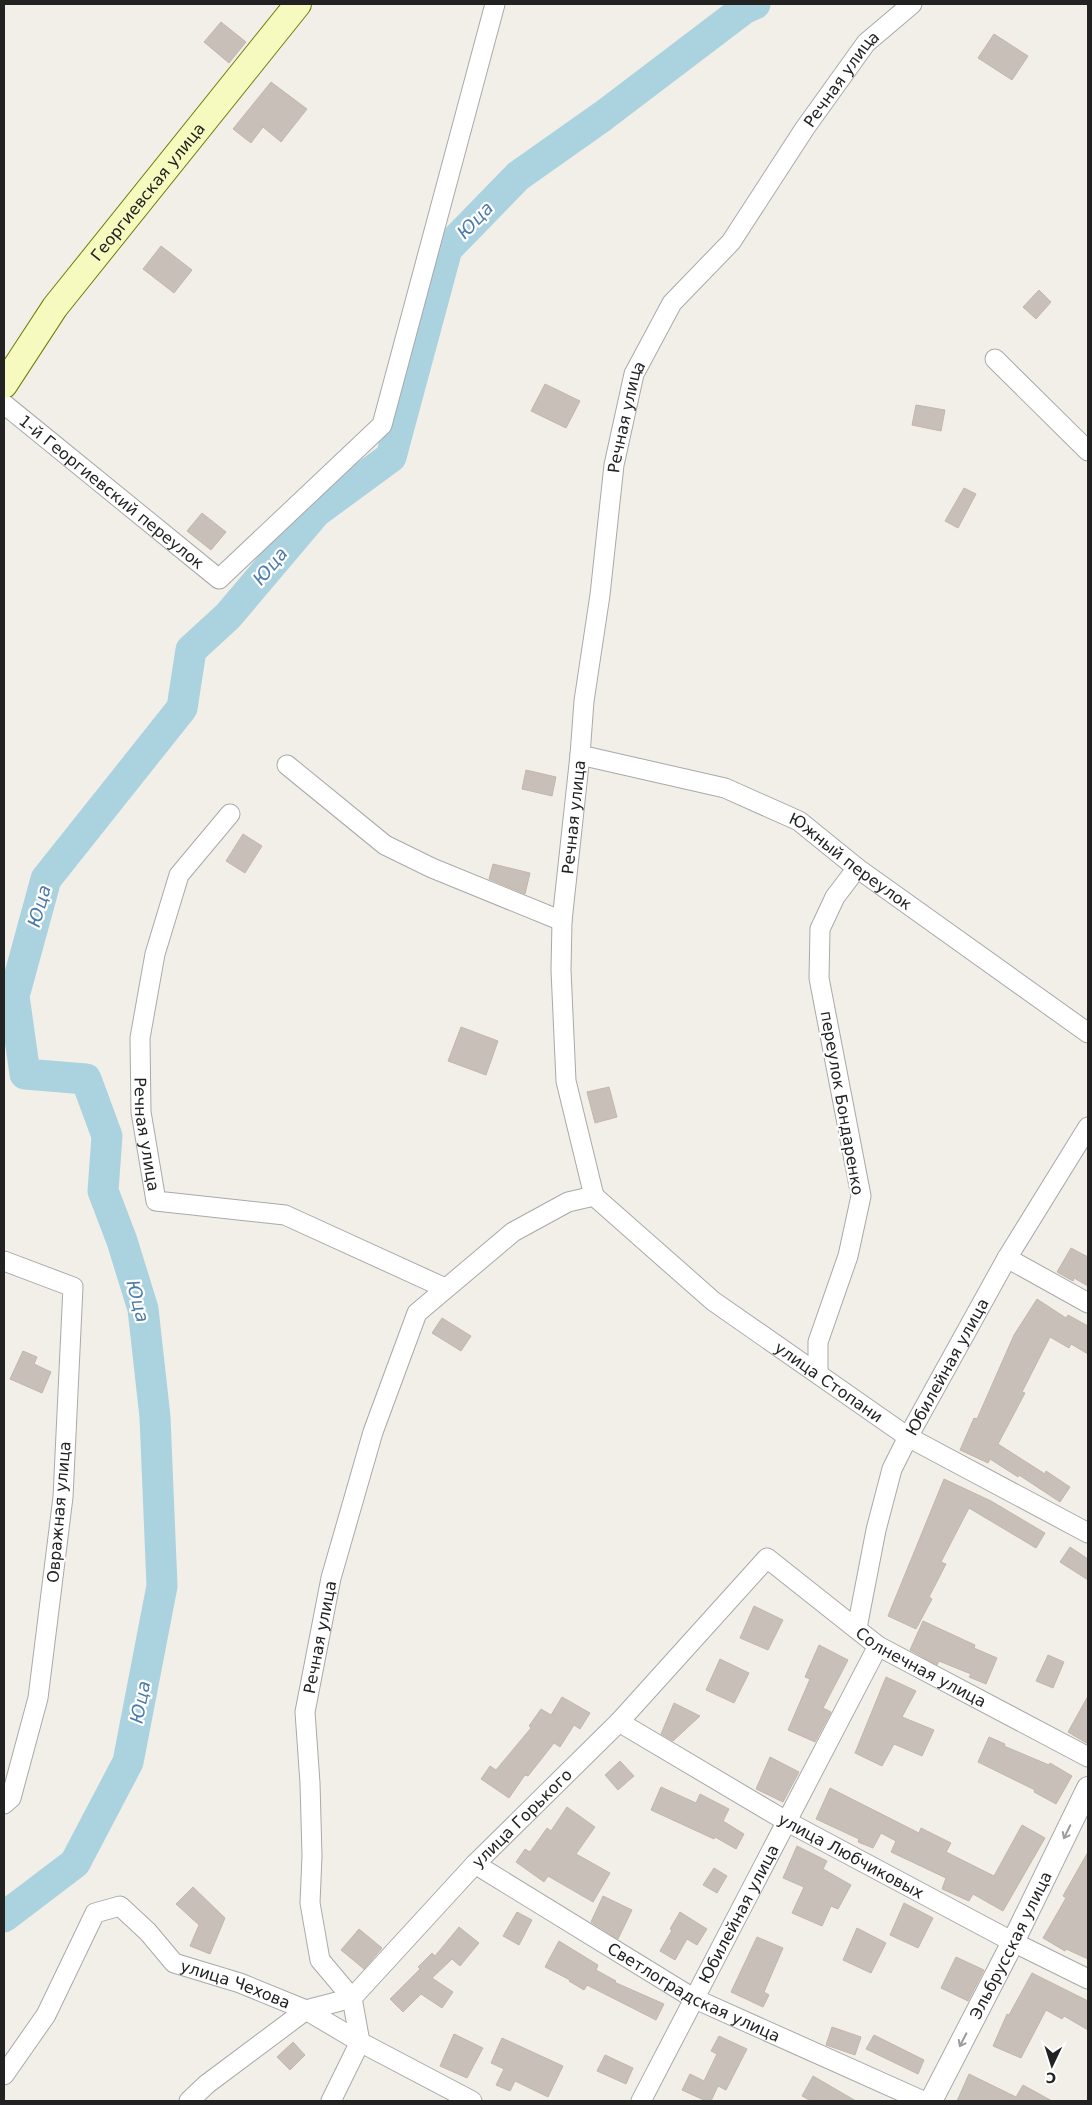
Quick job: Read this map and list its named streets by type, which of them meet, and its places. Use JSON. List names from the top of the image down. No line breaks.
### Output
{"streets":{"main road":["Георгиевская улица"],"street":["Речная улица","1-й Георгиевский переулок","Южный переулок","переулок Бондаренко","Юбилейная улица","улица Стопани","Овражная улица","Солнечная улица","улица Горького","улица Любчиковых","Эльбрусская улица","улица Чехова","Светлоградская улица"]},"crossings":[["Речная улица","Южный переулок"],["Речная улица","улица Стопани"],["Речная улица","улица Горького"],["Южный переулок","переулок Бондаренко"],["переулок Бондаренко","улица Стопани"],["Юбилейная улица","улица Стопани"],["Юбилейная улица","Солнечная улица"],["Юбилейная улица","улица Любчиковых"],["Юбилейная улица","Светлоградская улица"],["Солнечная улица","улица Горького"],["улица Горького","улица Любчиковых"],["улица Горького","Светлоградская улица"],["улица Любчиковых","Эльбрусская улица"]],"one_way":["Эльбрусская улица"],"water":["Юца"],"north":"bottom"}
